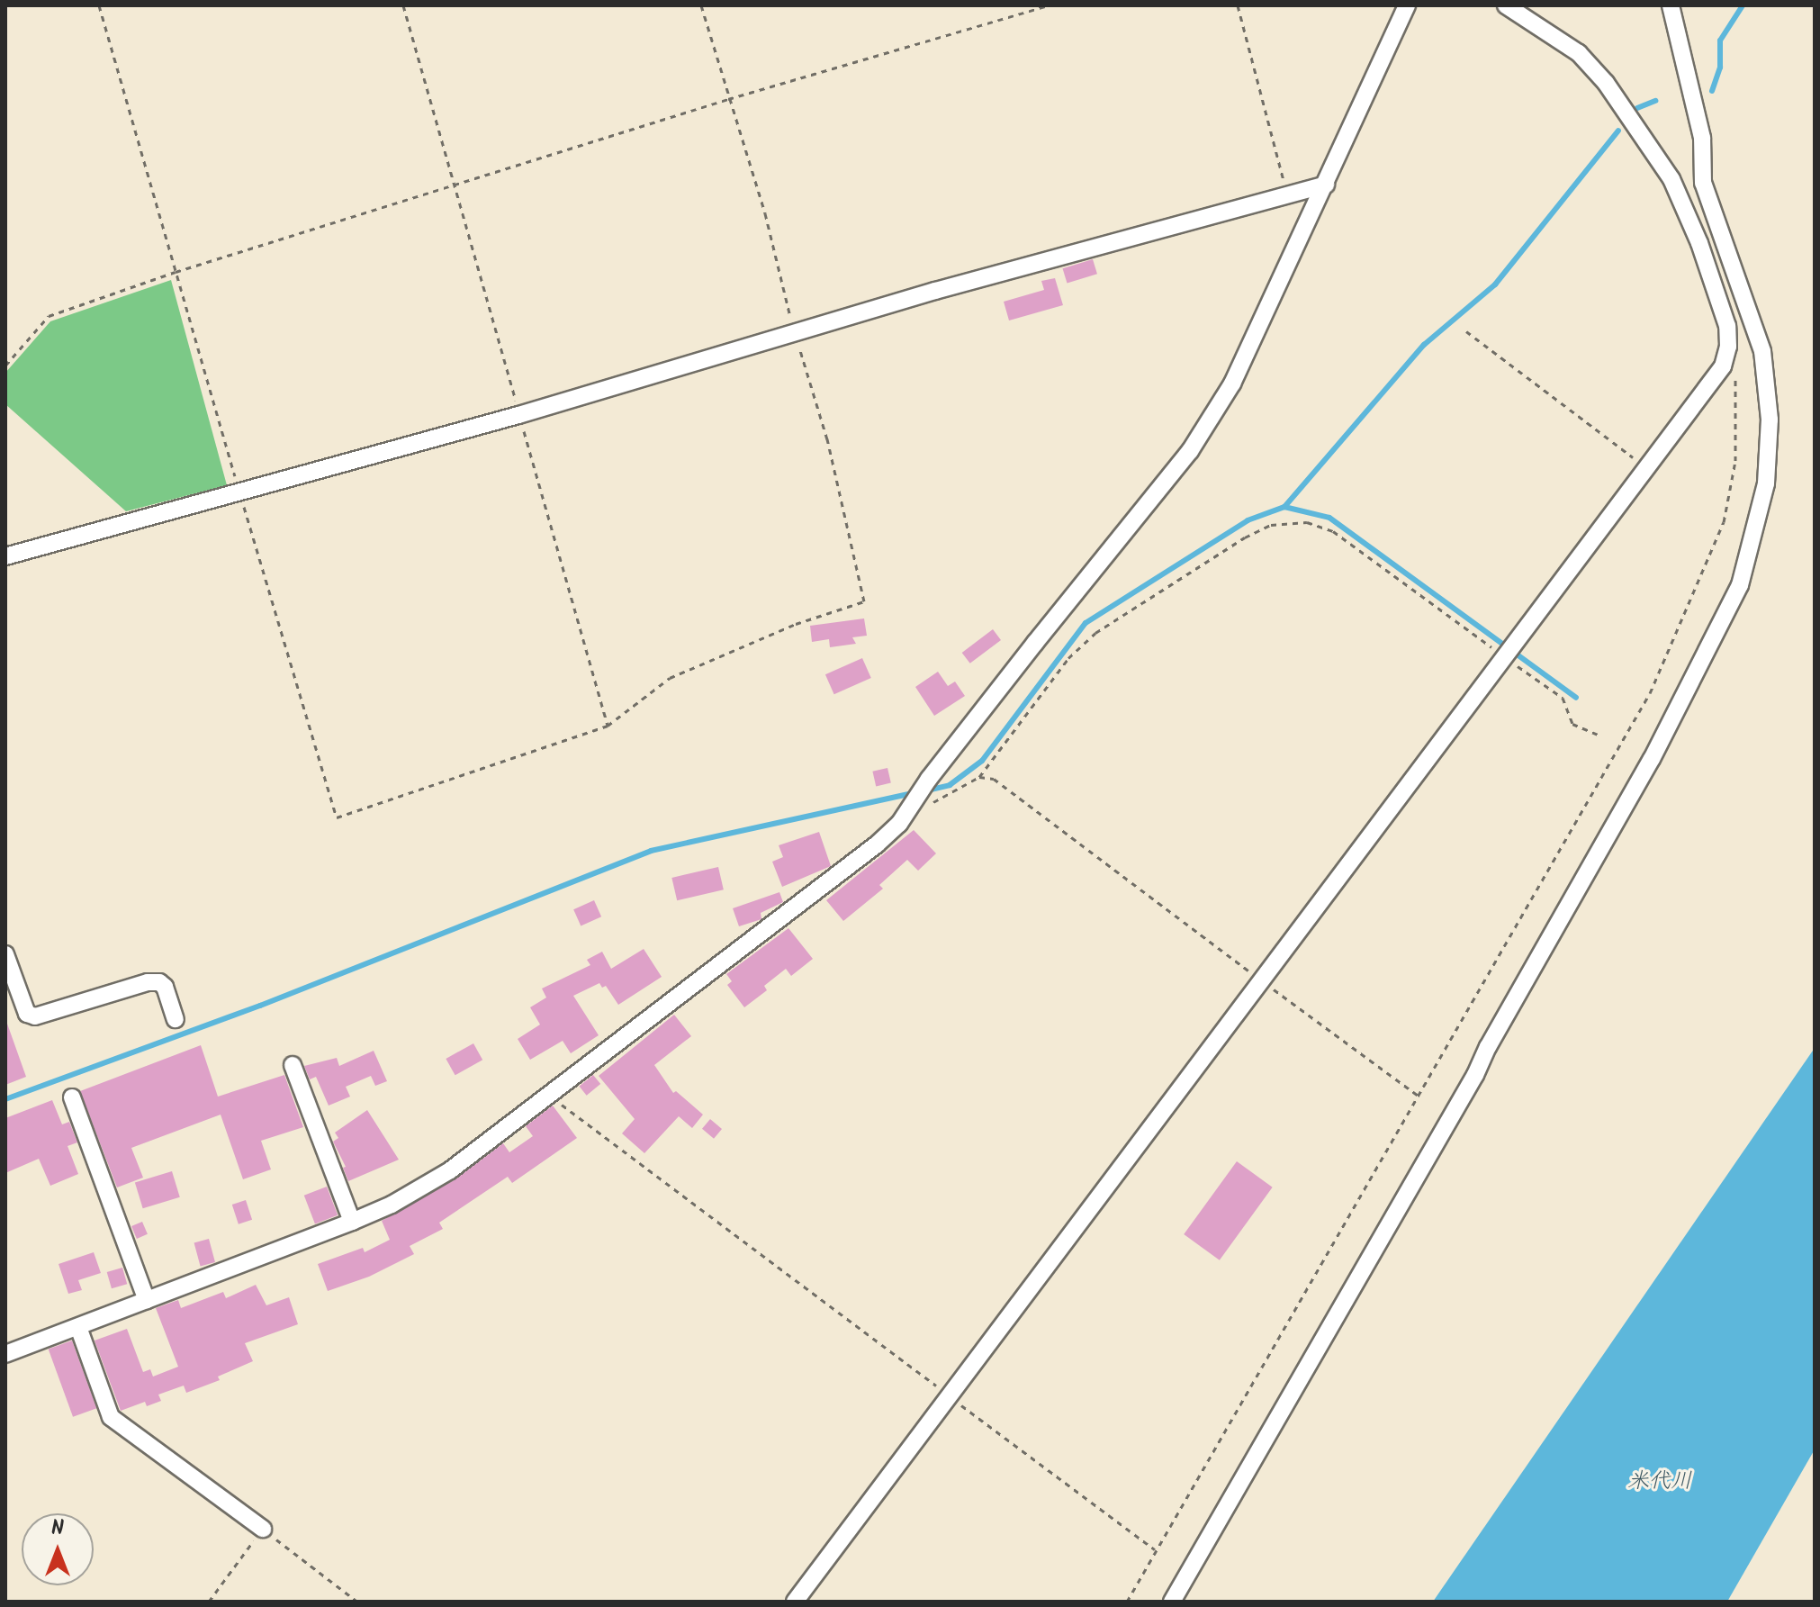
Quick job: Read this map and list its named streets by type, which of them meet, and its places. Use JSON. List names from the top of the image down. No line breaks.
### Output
{"water":["米代川"],"north":"top"}
